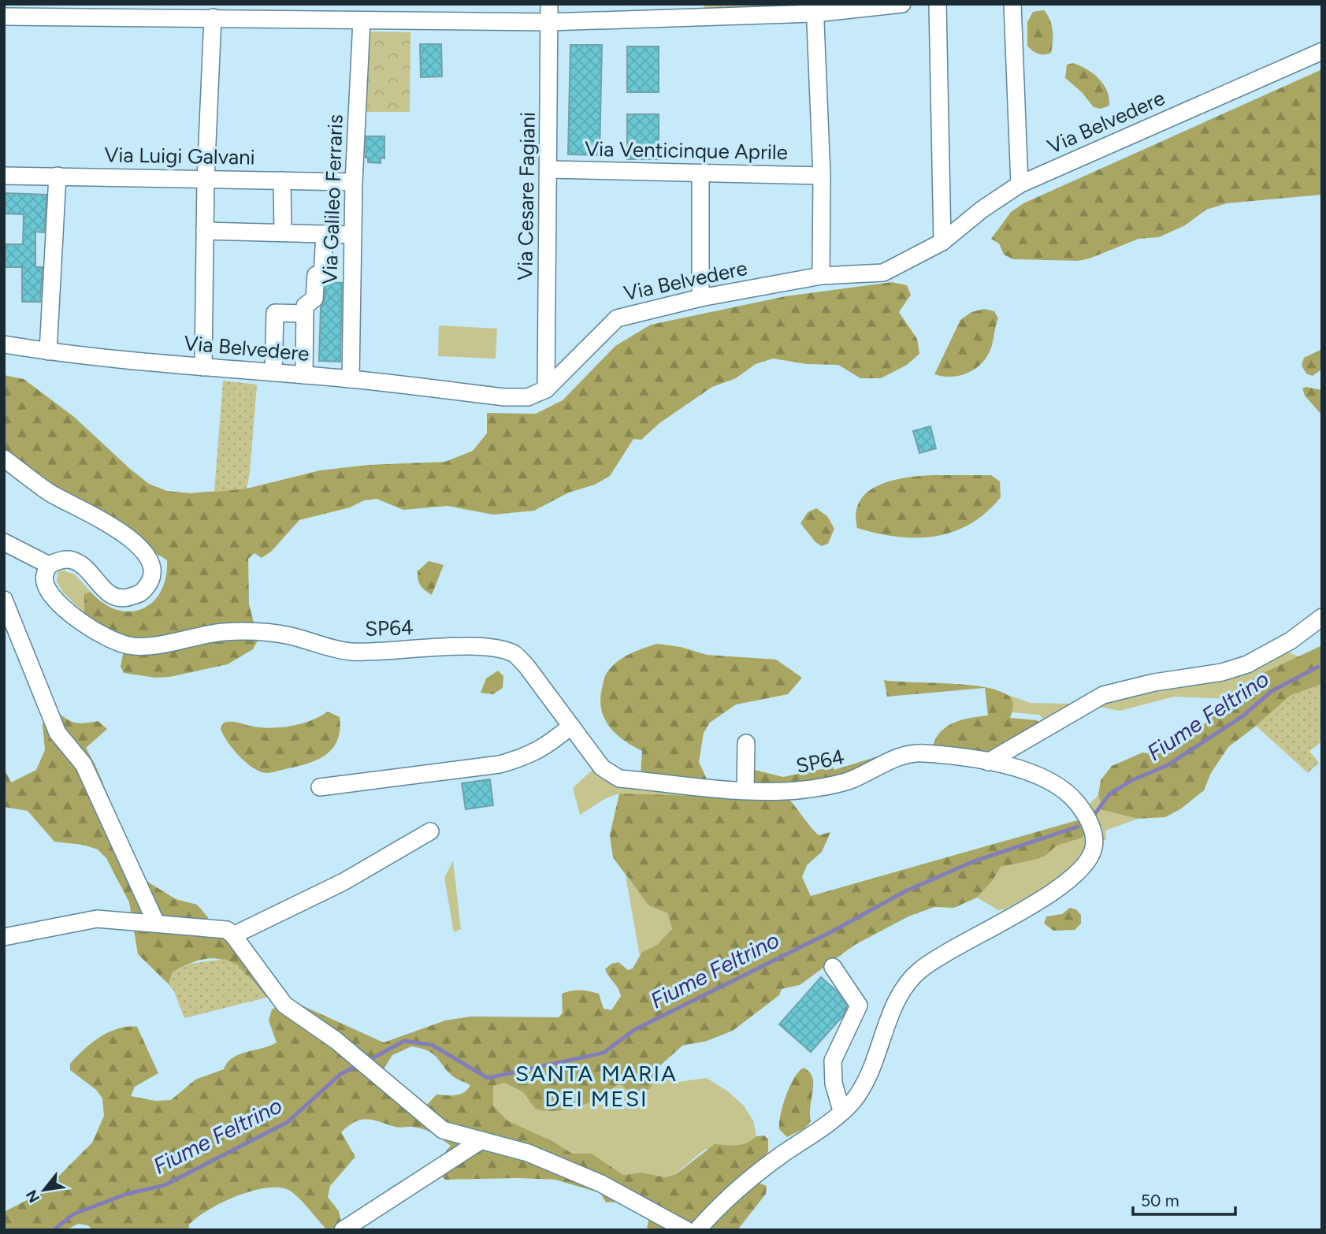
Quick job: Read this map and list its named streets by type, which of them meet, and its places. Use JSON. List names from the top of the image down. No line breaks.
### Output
{"streets":{"street":["Via Belvedere","Via Venticinque Aprile","Via Luigi Galvani","Via Cesare Fagiani","Via Galileo Ferraris","SP64"]},"crossings":[["Via Belvedere","Via Cesare Fagiani"],["Via Belvedere","Via Galileo Ferraris"],["Via Venticinque Aprile","Via Cesare Fagiani"],["Via Luigi Galvani","Via Galileo Ferraris"]],"districts":["SANTA MARIA DEI MESI"],"water":["Fiume Feltrino"],"scale_bar":"50 m","north":"bottom left"}
